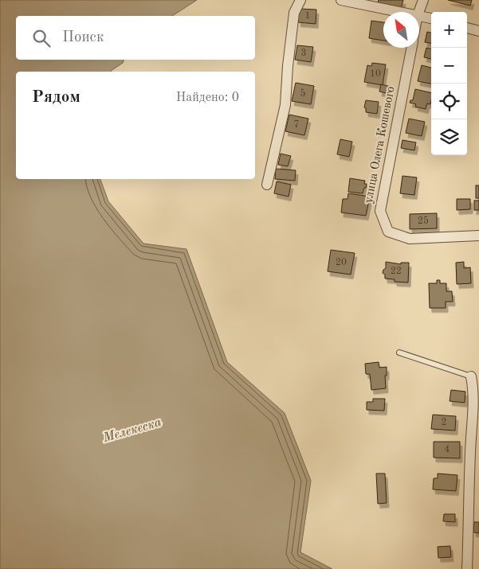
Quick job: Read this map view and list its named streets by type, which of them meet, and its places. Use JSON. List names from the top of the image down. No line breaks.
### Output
{"streets":{"street":["улица Олега Кошевого"]},"water":["Мелекеска"],"house_numbers":["1","3","10","5","7","25","20","22","2","4"],"north":"top left","page":{"map_buttons":["+","−"],"search":"Поиск","heading":["Рядом","Найдено: 0"]}}
